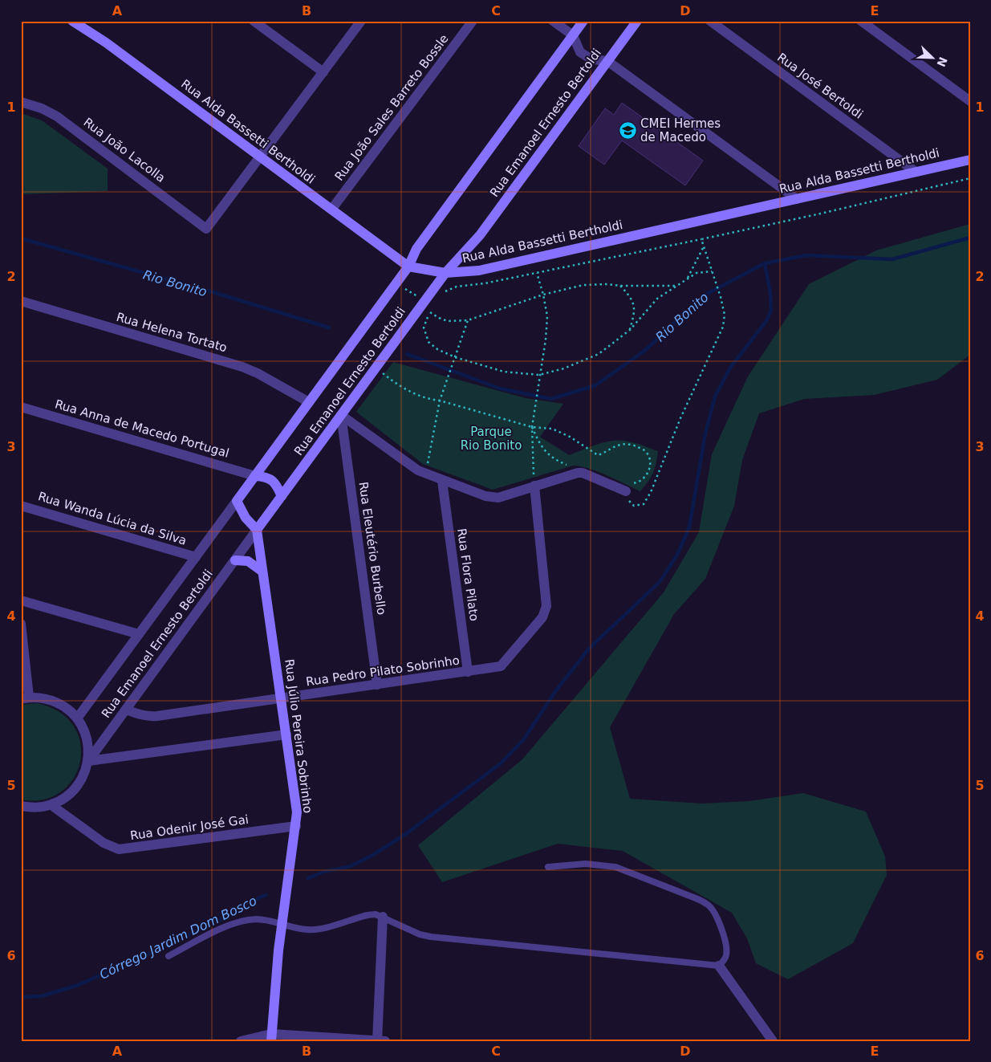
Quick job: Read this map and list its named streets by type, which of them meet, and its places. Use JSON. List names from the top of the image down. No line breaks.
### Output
{"streets":{"main road":["Rua Emanoel Ernesto Bertoldi","Rua Alda Bassetti Bertholdi","Rua Júlio Pereira Sobrinho"],"street":["Rua José Bertoldi","Rua João Sales Barreto Bossle","Rua João Lacolla","Rua Helena Tortato","Rua Anna de Macedo Portugal","Rua Wanda Lúcia da Silva","Rua Eleutério Burbello","Rua Flora Pilato","Rua Pedro Pilato Sobrinho","Rua Odenir José Gai"]},"crossings":[["Rua José Bertoldi","Rua Alda Bassetti Bertholdi"],["Rua João Sales Barreto Bossle","Rua Alda Bassetti Bertholdi"],["Rua Emanoel Ernesto Bertoldi","Rua Alda Bassetti Bertholdi"],["Rua Emanoel Ernesto Bertoldi","Rua Helena Tortato"],["Rua Emanoel Ernesto Bertoldi","Rua Anna de Macedo Portugal"],["Rua Emanoel Ernesto Bertoldi","Rua Wanda Lúcia da Silva"],["Rua Emanoel Ernesto Bertoldi","Rua Eleutério Burbello"],["Rua Emanoel Ernesto Bertoldi","Rua Pedro Pilato Sobrinho"],["Rua Emanoel Ernesto Bertoldi","Rua Júlio Pereira Sobrinho"],["Rua Alda Bassetti Bertholdi","Rua João Lacolla"],["Rua Eleutério Burbello","Rua Pedro Pilato Sobrinho"],["Rua Flora Pilato","Rua Pedro Pilato Sobrinho"],["Rua Pedro Pilato Sobrinho","Rua Júlio Pereira Sobrinho"],["Rua Júlio Pereira Sobrinho","Rua Odenir José Gai"]],"water":["Rio Bonito","Córrego Jardim Dom Bosco"],"parks":["Parque Rio Bonito"],"places":{"school or university":["CMEI Hermes de Macedo"]},"north":"bottom right","grid":{"columns":["A","B","C","D","E"],"rows":["1","2","3","4","5","6"]}}
